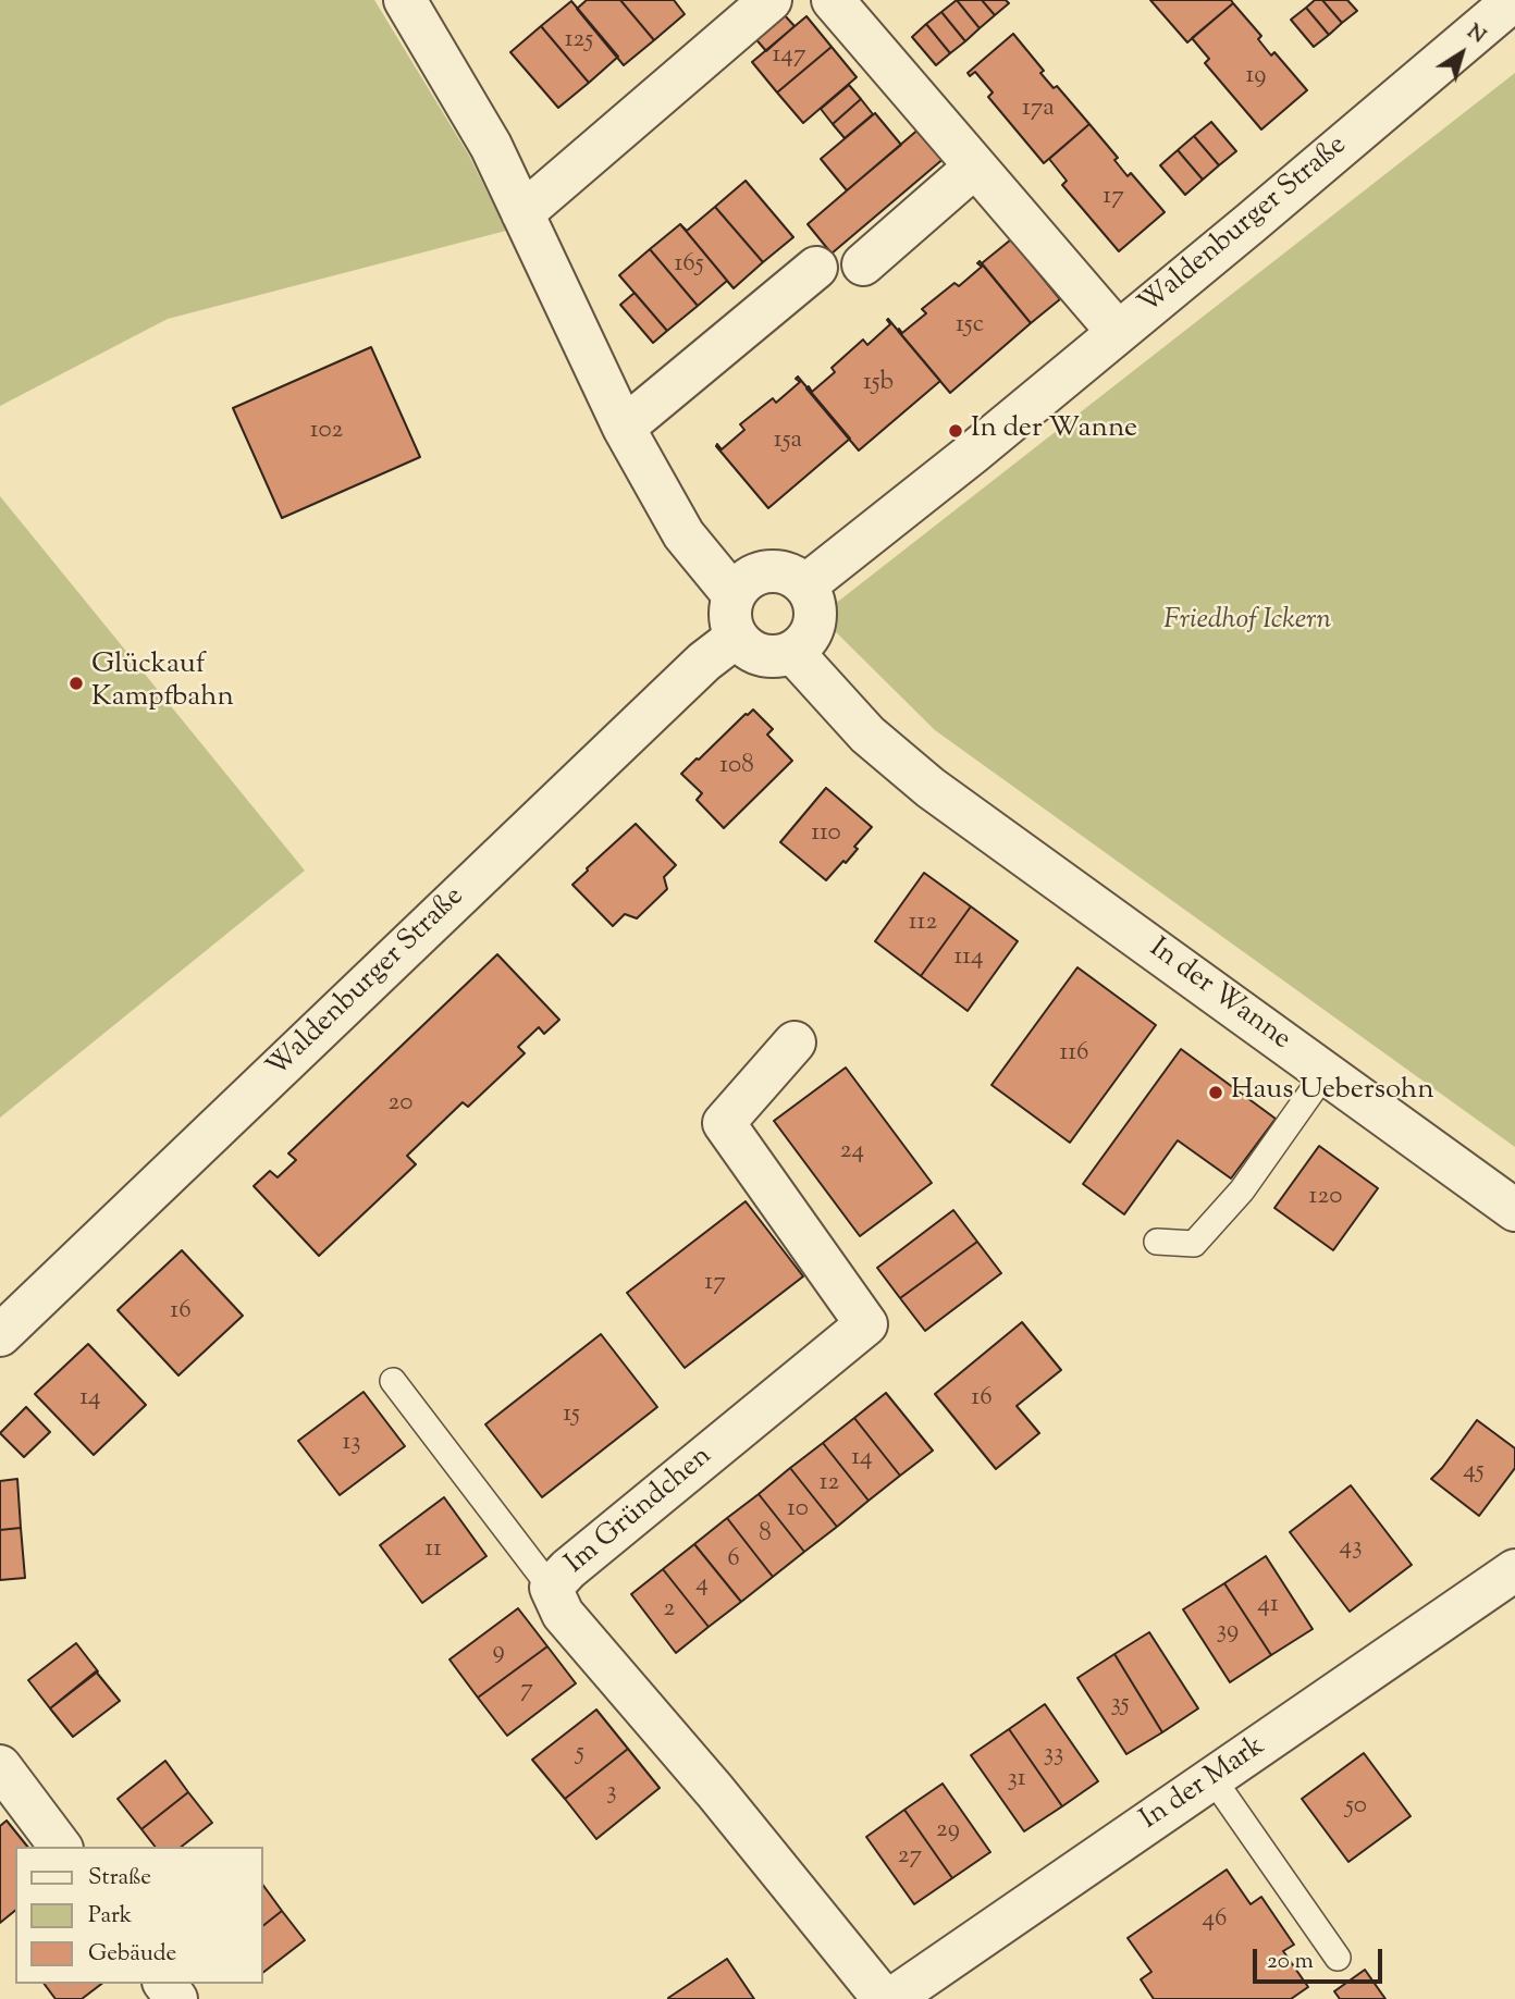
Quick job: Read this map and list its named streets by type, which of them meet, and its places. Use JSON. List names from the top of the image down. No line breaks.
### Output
{"streets":{"street":["Waldenburger Straße","In der Wanne","Im Gründchen","In der Mark"]},"crossings":[["Waldenburger Straße","In der Wanne"]],"parks":["Friedhof Ickern"],"places":["In der Wanne","Glückauf Kampfbahn","Haus Uebersohn"],"house_numbers":["125","147","19","17a","17","165","15c","15b","102","15a","108","110","112","114","116","20","24","120","17","16","14","16","15","13","14","45","12","10","8","43","11","6","4","41","2","39","9","7","35","5","33","31","3","50","29","27","46"],"legend":["Straße","Park","Gebäude"],"scale_bar":"20 m","north":"top right"}
